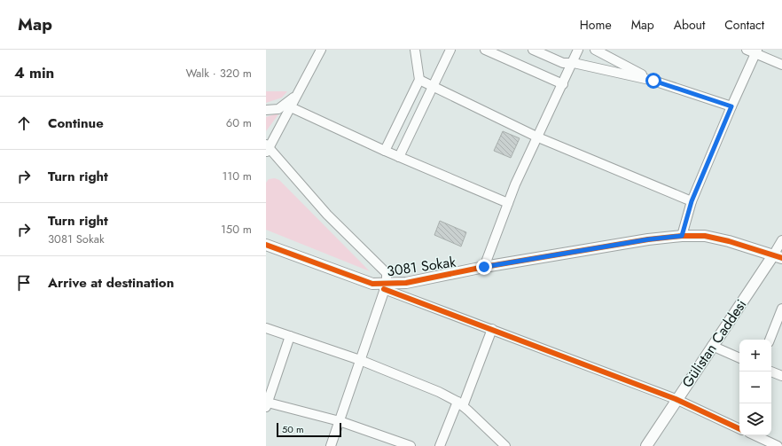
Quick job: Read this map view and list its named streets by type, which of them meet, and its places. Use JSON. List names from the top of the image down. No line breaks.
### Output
{"streets":{"street":["3081 Sokak","Gülistan Caddesi"]},"crossings":[["3081 Sokak","Gülistan Caddesi"]],"scale_bar":"50 m","page":{"header":"Map","nav":["Home","Map","About","Contact"],"heading":["4 min","Walk · 320 m"],"list":[["Continue","60 m"],["Turn right","110 m"],["Turn right","3081 Sokak","150 m"],"Arrive at destination"],"map_buttons":["+","−"],"scale":"50 m"}}
